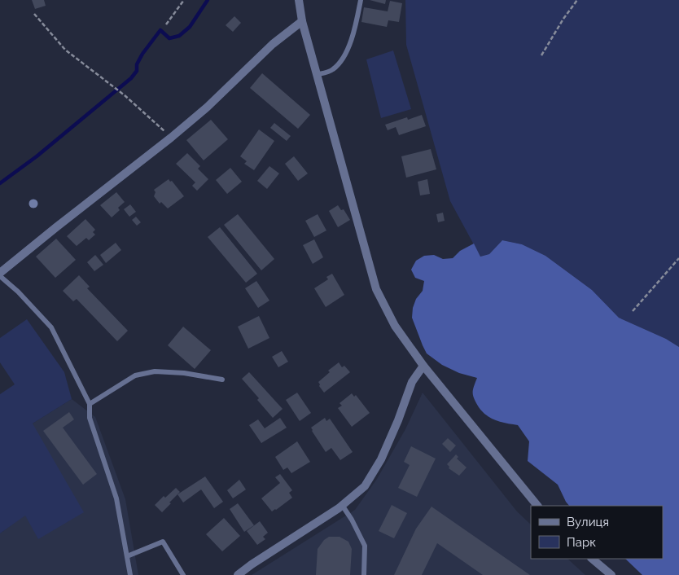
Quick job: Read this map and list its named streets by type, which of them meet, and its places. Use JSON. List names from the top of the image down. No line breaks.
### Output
{"legend":["Вулиця","Парк"]}
